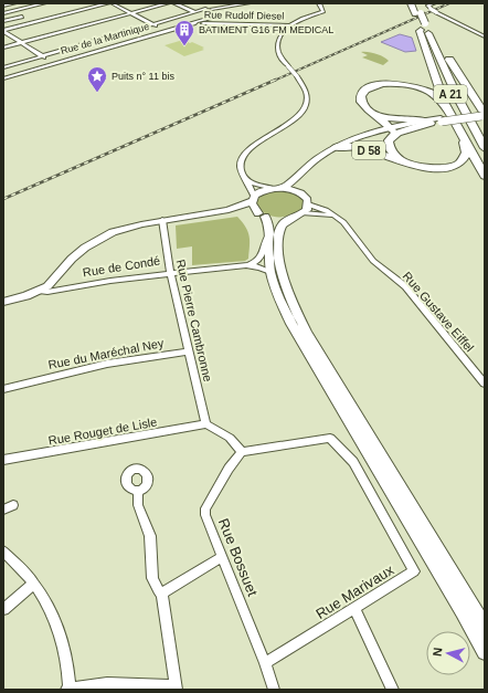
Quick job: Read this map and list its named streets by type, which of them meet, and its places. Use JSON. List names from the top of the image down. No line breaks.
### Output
{"streets":{"highway":["A 21","D 58"],"main road":["Rue de Condé"],"street":["Rue Rudolf Diesel","Rue de la Martinique","Rue Gustave Eiffel","Rue Pierre Cambronne","Rue du Maréchal Ney","Rue Rouget de Lisle","Rue Bossuet","Rue Marivaux"]},"crossings":[["Rue Rudolf Diesel","Rue de la Martinique"],["Rue de Condé","Rue Pierre Cambronne"],["Rue Pierre Cambronne","Rue du Maréchal Ney"],["Rue Pierre Cambronne","Rue Rouget de Lisle"],["Rue Bossuet","Rue Marivaux"]],"places":{"building":["BATIMENT G16 FM MEDICAL"],"place":["Puits n° 11 bis"]},"north":"left"}
